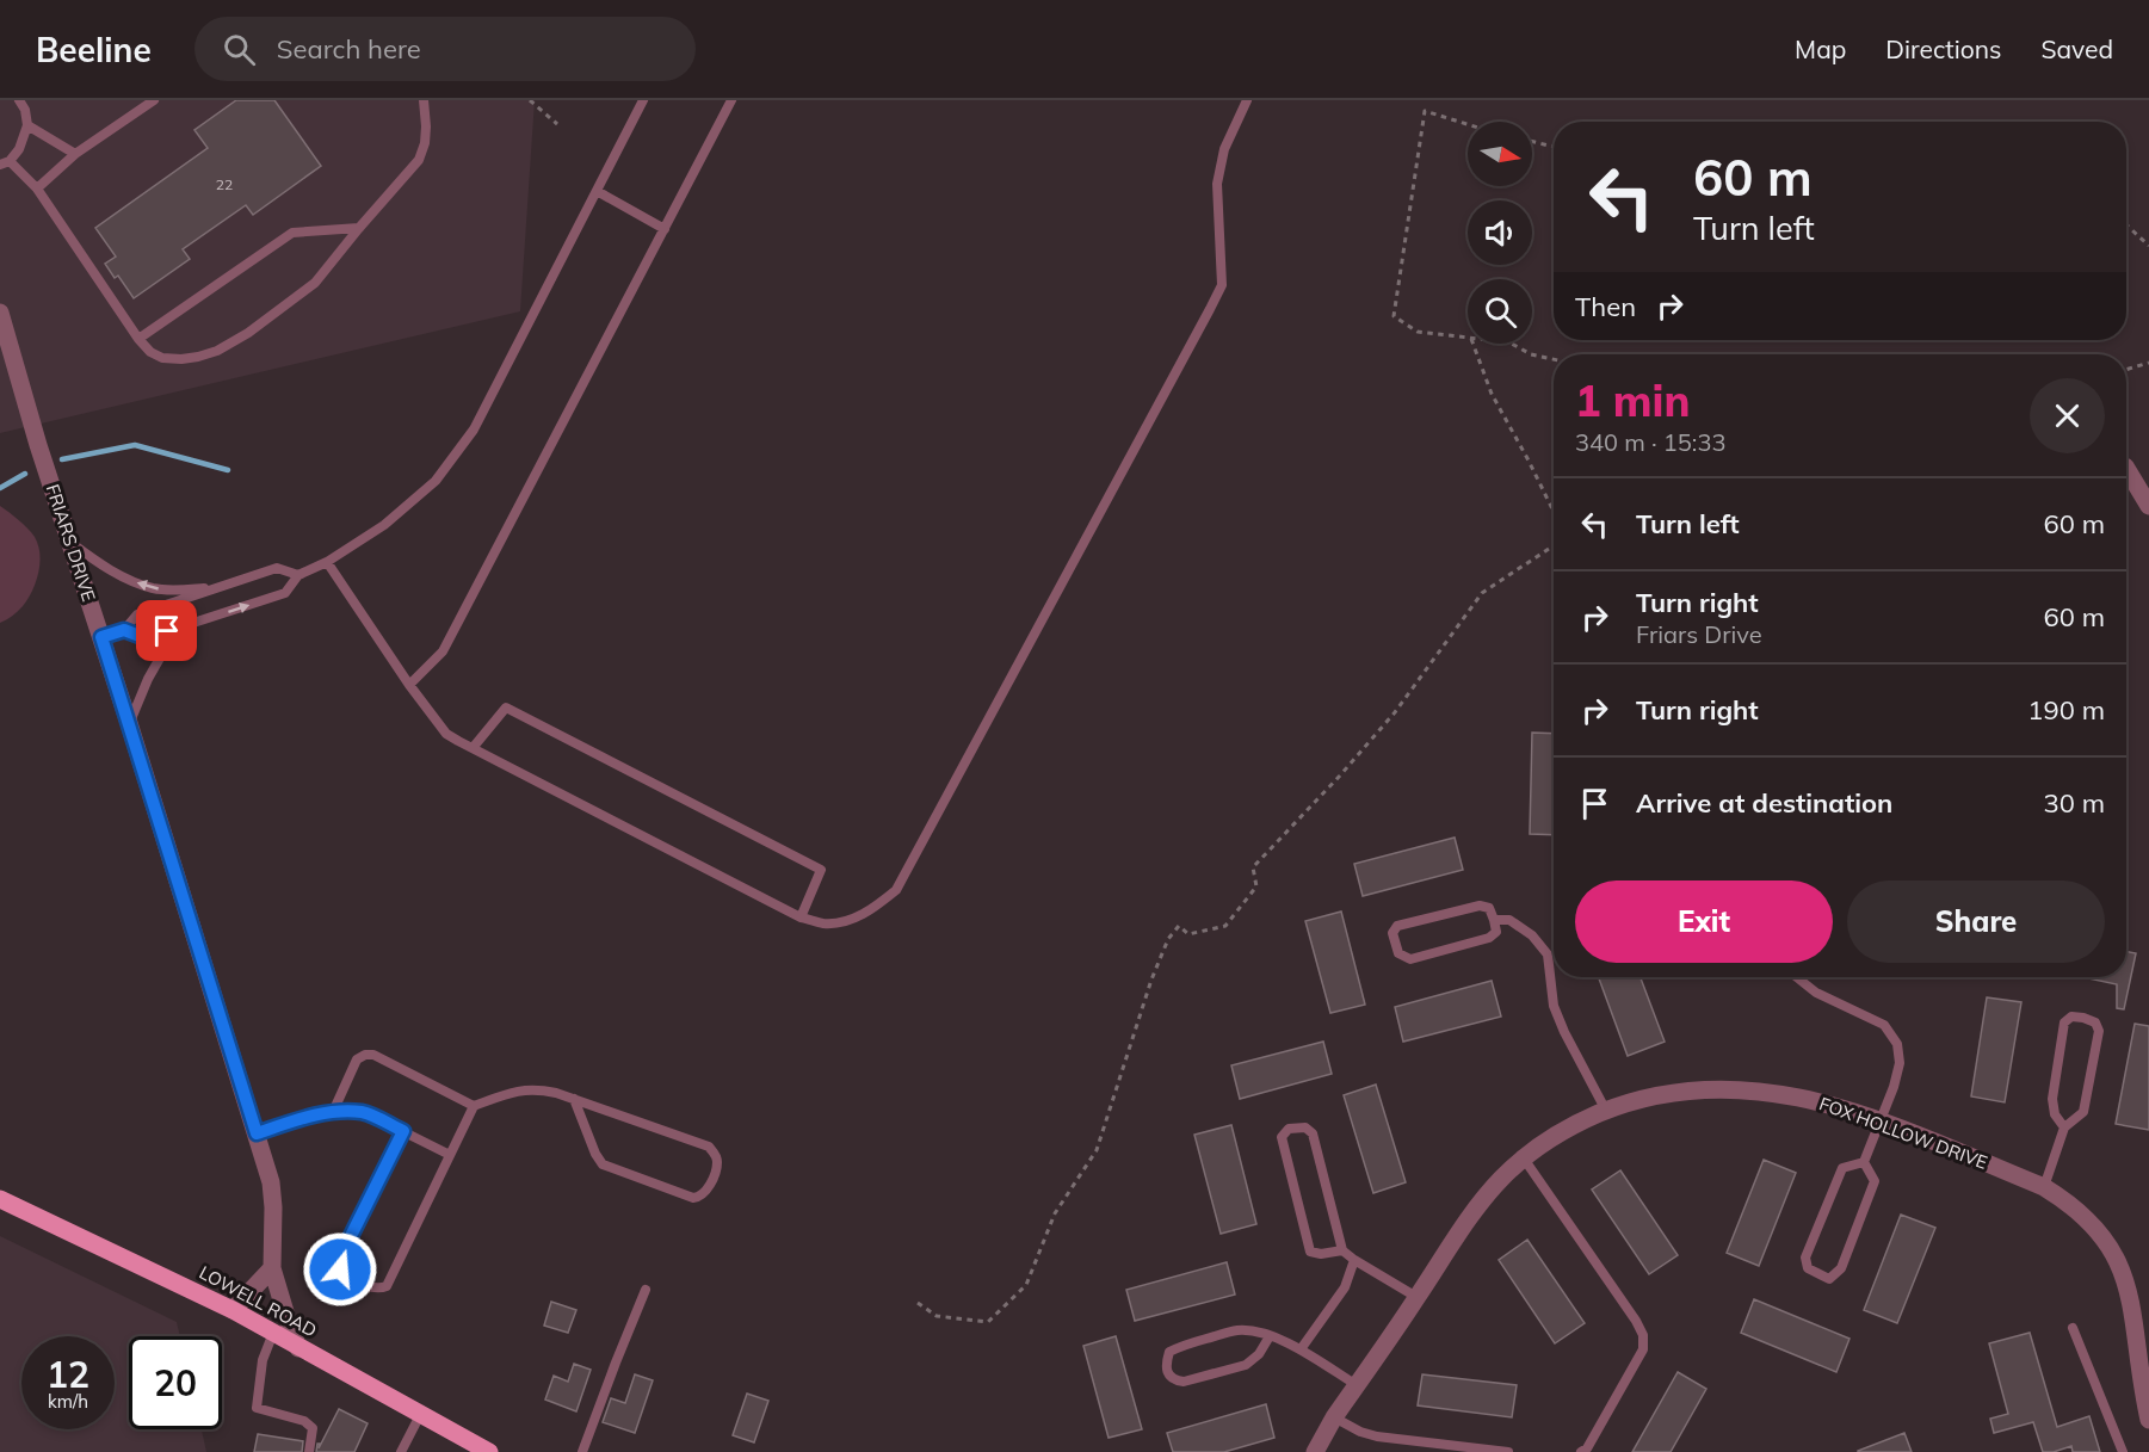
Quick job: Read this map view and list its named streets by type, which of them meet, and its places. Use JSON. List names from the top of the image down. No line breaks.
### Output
{"streets":{"main road":["LOWELL ROAD"],"street":["FRIARS DRIVE","FOX HOLLOW DRIVE"]},"crossings":[["FRIARS DRIVE","LOWELL ROAD"]],"house_numbers":["22"],"north":"right","page":{"header":"Beeline","search":"Search here","nav":["Map","Directions","Saved"],"turn":["60 m","Turn left"],"then":"Then","heading":["1 min","340 m · 15:33"],"list":[{"name":"Turn left","value":"60 m"},{"name":"Turn right","note":"Friars Drive","value":"60 m"},{"name":"Turn right","value":"190 m"},{"name":"Arrive at destination","value":"30 m"}],"buttons":["Exit","Share"],"speed":"12 km/h","limit":"20"}}
